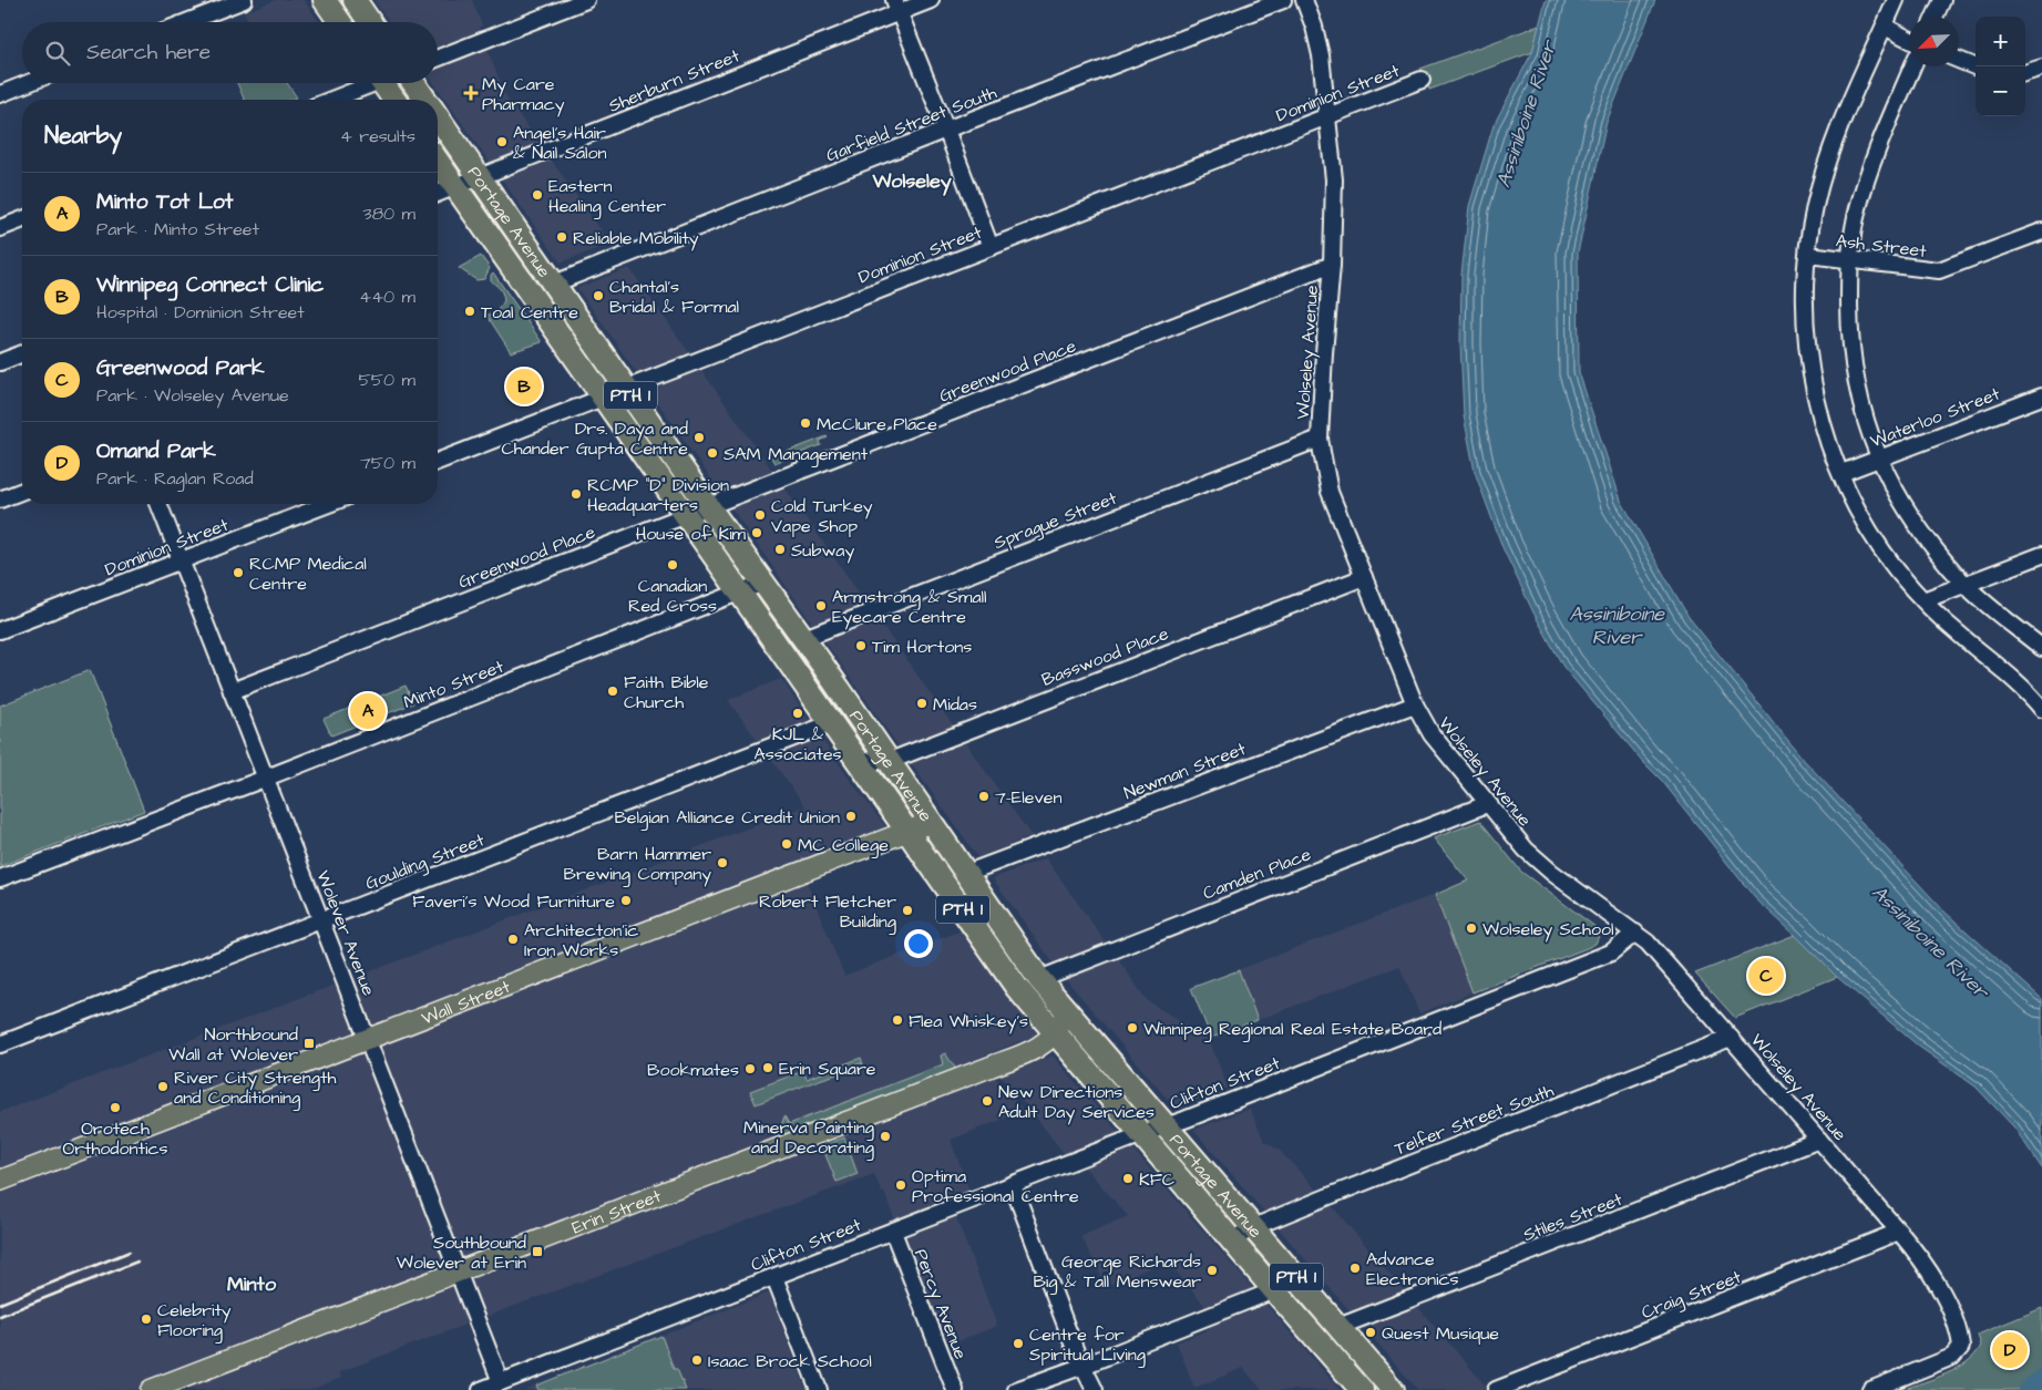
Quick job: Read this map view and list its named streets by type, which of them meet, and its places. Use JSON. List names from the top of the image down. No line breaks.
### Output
{"streets":{"highway":["Portage Avenue","PTH 1"],"main road":["Wall Street","Erin Street"],"street":["Sherburn Street","Dominion Street","Garfield Street South","Ash Street","Wolseley Avenue","Greenwood Place","Waterloo Street","Sprague Street","Basswood Place","Minto Street","Newman Street","Goulding Street","Camden Place","Wolever Avenue","Clifton Street","Telfer Street South","Stiles Street","Craig Street","Percy Avenue"]},"crossings":[["Sherburn Street","Portage Avenue"],["Dominion Street","Portage Avenue"],["Dominion Street","Wolseley Avenue"],["Dominion Street","Wolever Avenue"],["Garfield Street South","Portage Avenue"],["Portage Avenue","Greenwood Place"],["Portage Avenue","Sprague Street"],["Portage Avenue","Basswood Place"],["Portage Avenue","Minto Street"],["Portage Avenue","Newman Street"],["Portage Avenue","Goulding Street"],["Portage Avenue","Camden Place"],["Portage Avenue","Wall Street"],["Portage Avenue","Clifton Street"],["Portage Avenue","Telfer Street South"],["Portage Avenue","Erin Street"],["Portage Avenue","Stiles Street"],["Wolseley Avenue","Greenwood Place"],["Wolseley Avenue","Sprague Street"],["Wolseley Avenue","Basswood Place"],["Wolseley Avenue","Newman Street"],["Wolseley Avenue","Camden Place"],["Wolseley Avenue","Clifton Street"],["Wolseley Avenue","Telfer Street South"],["Wolseley Avenue","Stiles Street"],["Wolseley Avenue","Craig Street"],["Greenwood Place","Wolever Avenue"],["Minto Street","Wolever Avenue"],["Goulding Street","Wolever Avenue"],["Wolever Avenue","Wall Street"],["Wolever Avenue","Clifton Street"],["Wolever Avenue","Erin Street"],["Clifton Street","Percy Avenue"]],"districts":["Wolseley","Minto"],"water":["Assiniboine River"],"places":{"health":["My Care Pharmacy"],"other":["Angel's Hair & Nail Salon","Eastern Healing Center","Reliable Mobility","Chantal's Bridal & Formal","Toal Centre","McClure Place","Drs. Daya and Chander Gupta Centre","SAM Management","RCMP \"D\" Division Headquarters","Cold Turkey Vape Shop","House of Kim","Subway","Canadian Red Cross","RCMP Medical Centre","Armstrong & Small Eyecare Centre","Tim Hortons","Faith Bible Church","Midas","KJL & Associates","7-Eleven","Belgian Alliance Credit Union","MC College","Barn Hammer Brewing Company","Faveri's Wood Furniture","Robert Fletcher Building","Wolseley School","Architecton'ic Iron Works","Flea Whiskey’s","Winnipeg Regional Real Estate Board","Erin Square","Bookmates","River City Strength and Conditioning","New Directions Adult Day Services","Orotech Orthodontics","Minerva Painting and Decorating","KFC","Optima Professional Centre","Advance Electronics","George Richards Big & Tall Menswear","Celebrity Flooring","Quest Musique","Centre for Spiritual Living","Isaac Brock School"],"transit":["Northbound Wall at Wolever","Southbound Wolever at Erin"]},"north":"bottom left","page":{"map_buttons":["+","−"],"search":"Search here","heading":["Nearby","4 results"],"list":[{"mark":"A","name":"Minto Tot Lot","note":"Park · Minto Street","value":"380 m"},{"mark":"B","name":"Winnipeg Connect Clinic","note":"Hospital · Dominion Street","value":"440 m"},{"mark":"C","name":"Greenwood Park","note":"Park · Wolseley Avenue","value":"550 m"},{"mark":"D","name":"Omand Park","note":"Park · Raglan Road","value":"750 m"}],"pins":["B","A","C","D"]}}
